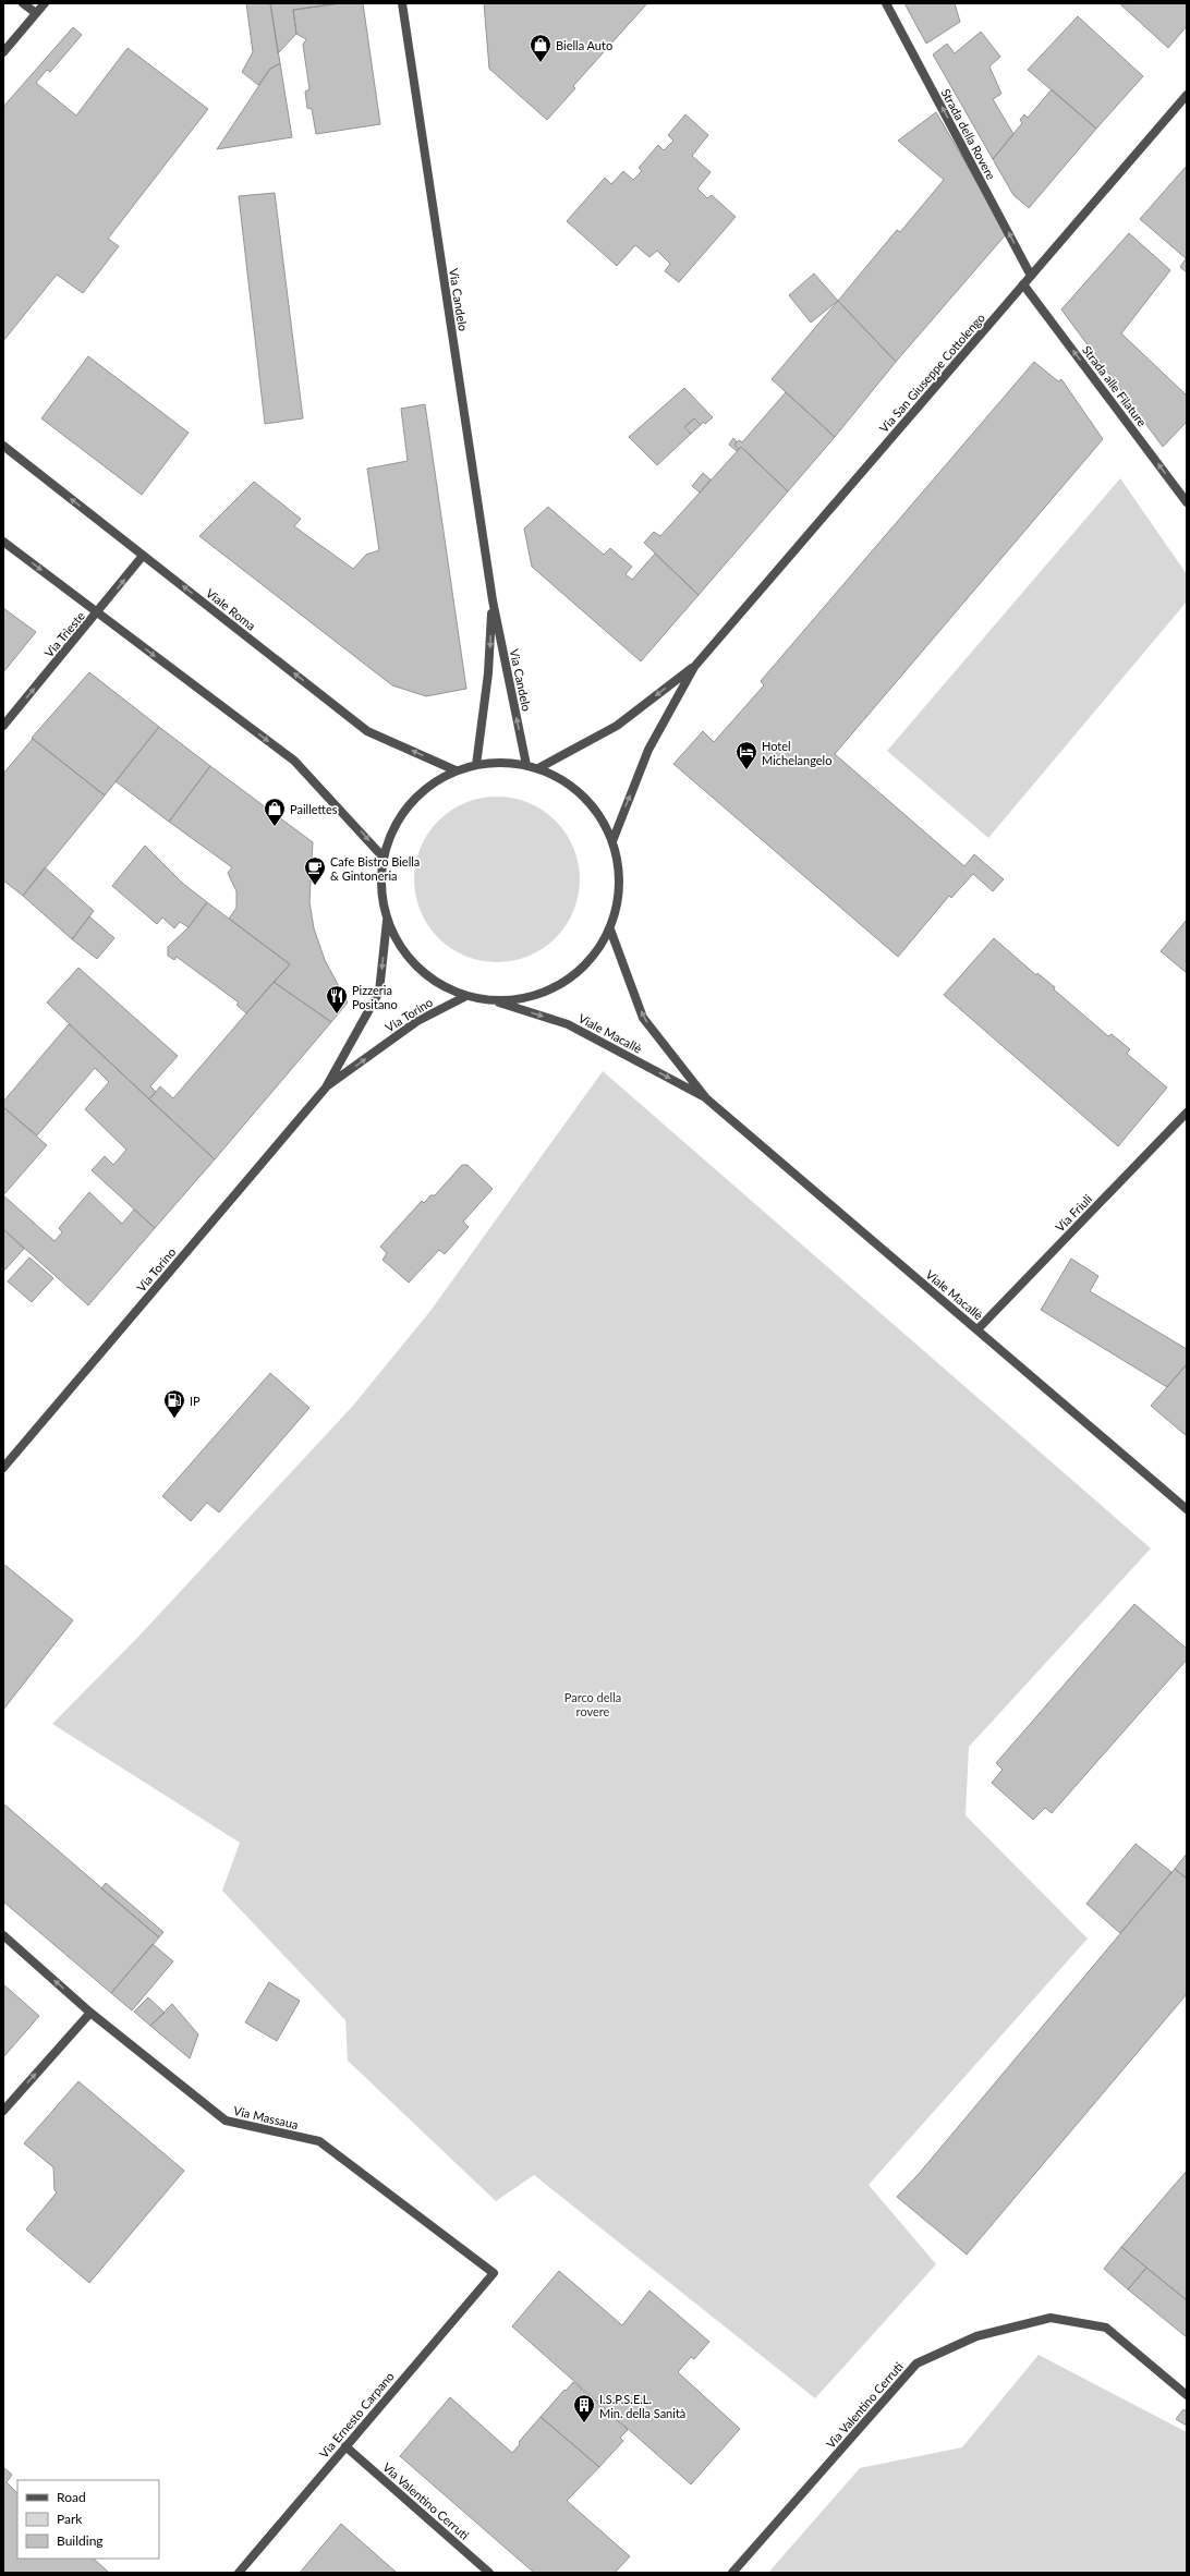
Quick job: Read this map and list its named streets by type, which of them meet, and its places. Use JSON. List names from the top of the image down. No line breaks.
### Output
{"streets":{"street":["Strada della Rovere","Via Candelo","Via San Giuseppe Cottolengo","Strada alle Filature","Viale Roma","Via Trieste","Via Torino","Viale Macallè","Via Friuli","Via Massaua","Via Valentino Cerruti","Via Ernesto Carpano"]},"crossings":[["Strada della Rovere","Via San Giuseppe Cottolengo"],["Via San Giuseppe Cottolengo","Strada alle Filature"],["Viale Roma","Via Trieste"],["Viale Macallè","Via Friuli"],["Via Massaua","Via Ernesto Carpano"],["Via Valentino Cerruti","Via Ernesto Carpano"]],"one_way":["Strada della Rovere","Strada alle Filature","Via Trieste"],"parks":["Parco della rovere"],"places":{"shop":["Biella Auto","Paillettes"],"hotel":["Hotel Michelangelo"],"cafe":["Cafe Bistro Biella & Gintoneria"],"restaurant":["Pizzeria Positano"],"fuel station":["IP"],"building":["I.S.P.S.E.L. Min. della Sanità"]},"legend":["Road","Park","Building"]}
